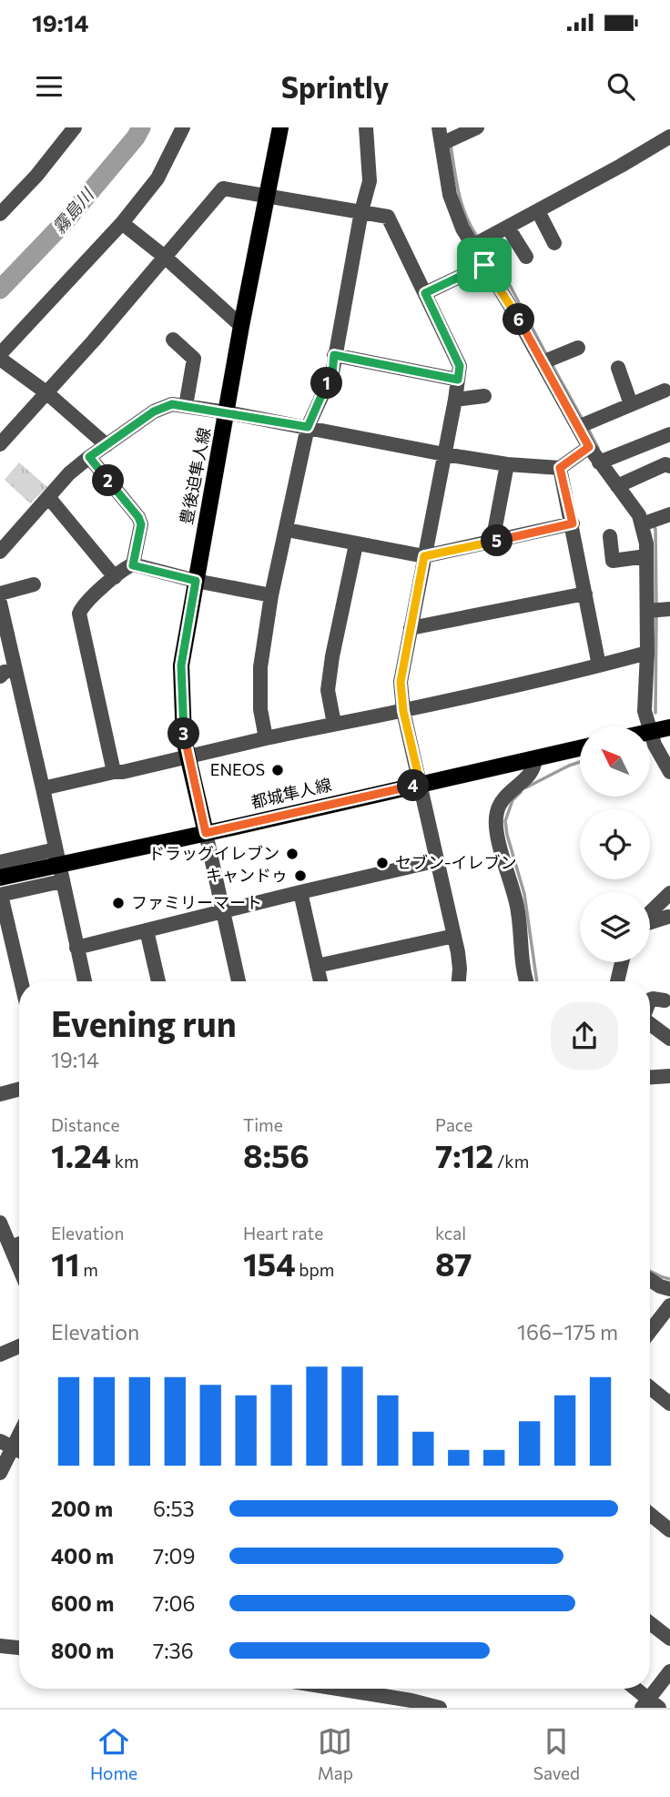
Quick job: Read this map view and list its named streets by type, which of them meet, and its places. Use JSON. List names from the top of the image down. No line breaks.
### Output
{"streets":{"main road":["豊後迫隼人線","都城隼人線"]},"crossings":[["豊後迫隼人線","都城隼人線"]],"water":["霧島川"],"places":["ENEOS","ドラッグイレブン","セブン-イレブン","キャンドゥ","ファミリーマート"],"north":"top left","page":{"status":"19:14","header":"Sprintly","pins":["6","1","2","5","3","4"],"heading":["Evening run","19:14"],"stats":[["Distance","1.24 km"],["Time","8:56"],["Pace","7:12 /km"],["Elevation","11 m"],["Heart rate","154 bpm"],["kcal","87"]],"chart":["Elevation","166–175 m"],"list":[{"name":"200 m","note":"6:53"},{"name":"400 m","note":"7:09"},{"name":"600 m","note":"7:06"},{"name":"800 m","note":"7:36"}],"tabs":["Home","Map","Saved"]}}
